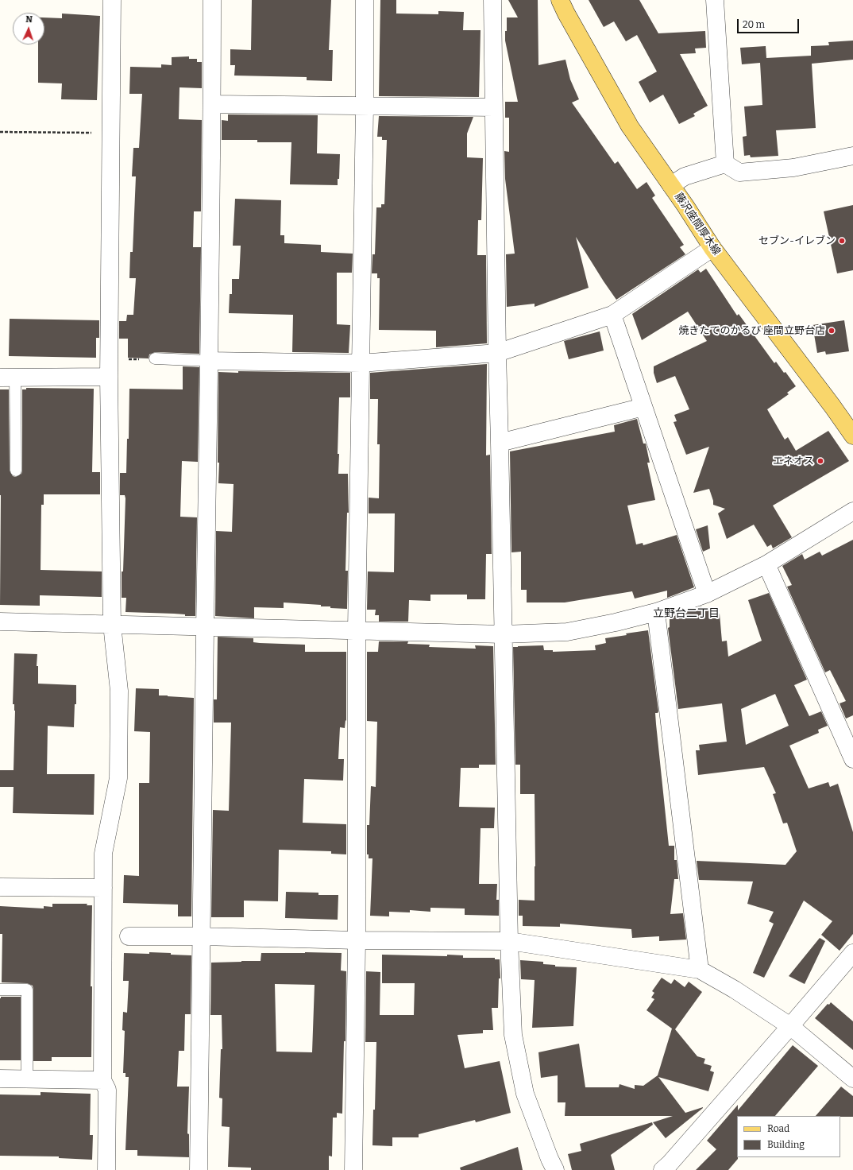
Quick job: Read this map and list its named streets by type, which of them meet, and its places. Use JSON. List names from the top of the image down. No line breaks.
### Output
{"streets":{"main road":["藤沢座間厚木線"]},"districts":["立野台二丁目"],"places":["セブン-イレブン","焼きたてのかるび 座間立野台店","エネオス"],"legend":["Road","Building"],"scale_bar":"20 m","north":"top"}
